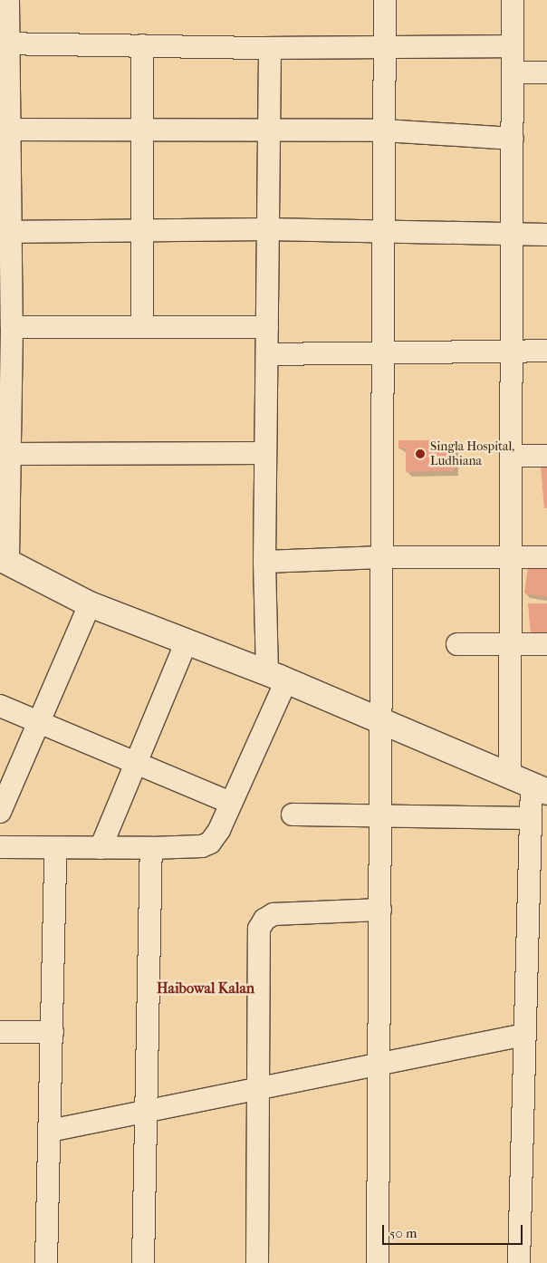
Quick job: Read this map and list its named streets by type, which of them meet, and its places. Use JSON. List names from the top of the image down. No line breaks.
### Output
{"districts":["Haibowal Kalan"],"places":["Singla Hospital, Ludhiana"],"scale_bar":"50 m"}
